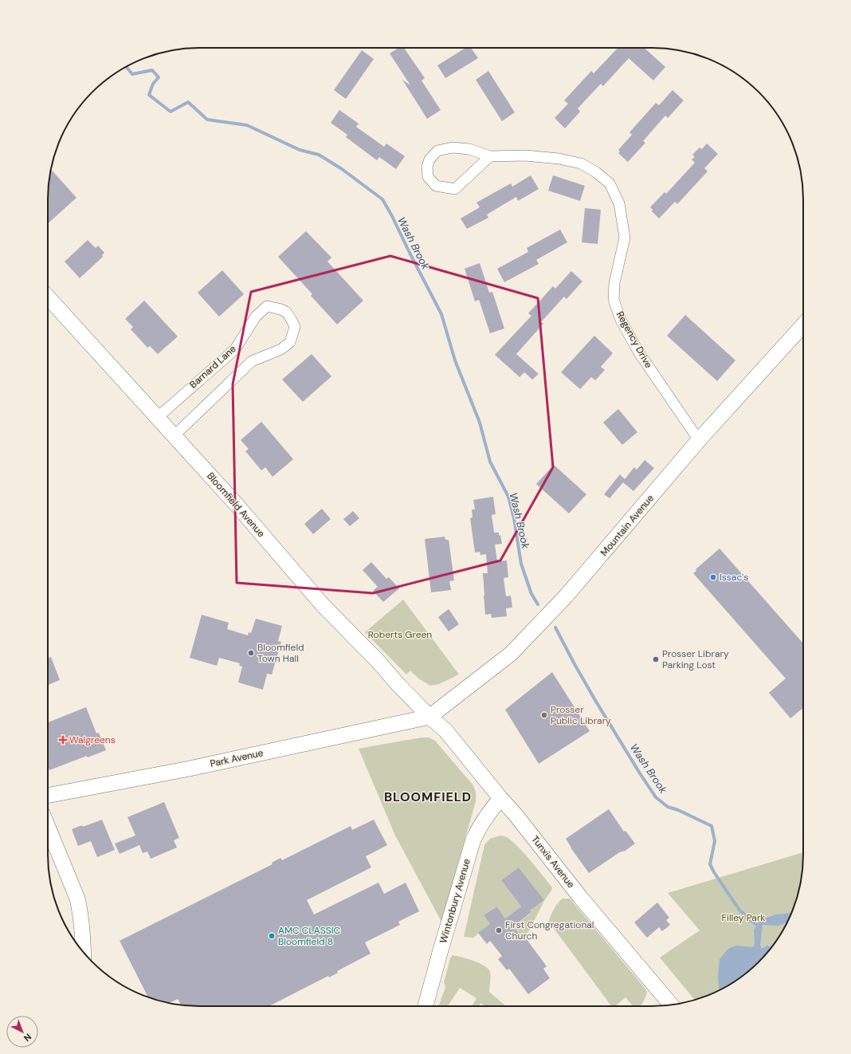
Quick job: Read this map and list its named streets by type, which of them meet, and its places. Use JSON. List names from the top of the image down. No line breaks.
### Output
{"streets":{"main road":["Bloomfield Avenue","Mountain Avenue","Park Avenue","Tunxis Avenue","Wintonbury Avenue"],"street":["Regency Drive","Barnard Lane"]},"crossings":[["Regency Drive","Mountain Avenue"],["Barnard Lane","Bloomfield Avenue"],["Bloomfield Avenue","Mountain Avenue"],["Bloomfield Avenue","Park Avenue"],["Bloomfield Avenue","Tunxis Avenue"],["Mountain Avenue","Park Avenue"],["Mountain Avenue","Tunxis Avenue"],["Park Avenue","Tunxis Avenue"],["Tunxis Avenue","Wintonbury Avenue"]],"districts":["BLOOMFIELD"],"water":["Wash Brook"],"parks":["Roberts Green","Filley Park"],"places":{"other":["Issac's","Bloomfield Town Hall","Prosser Library Parking Lost","Prosser Public Library","First Congregational Church","AMC CLASSIC Bloomfield 8"],"health":["Walgreens"]},"north":"bottom right"}
